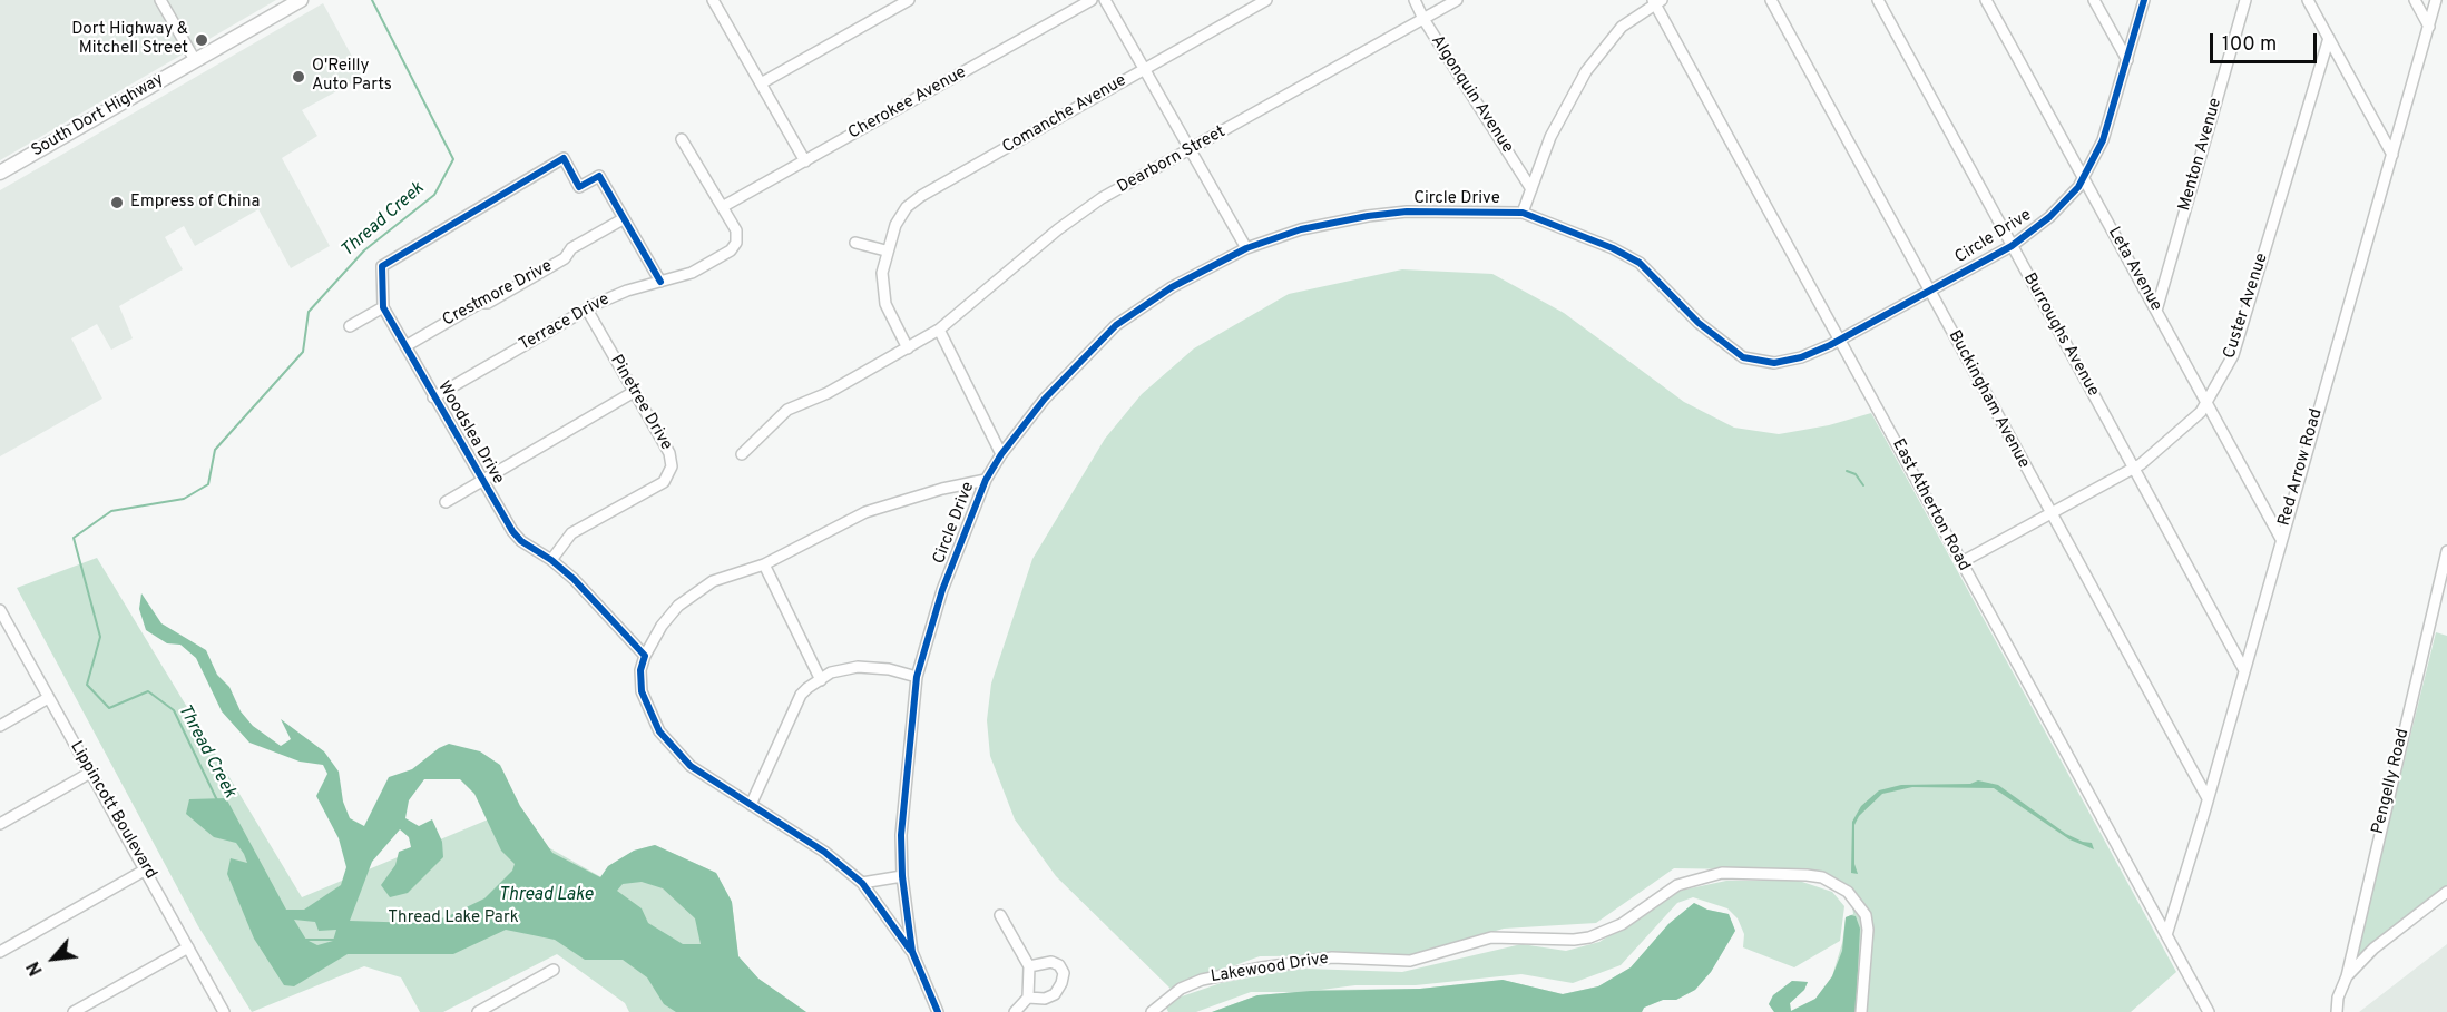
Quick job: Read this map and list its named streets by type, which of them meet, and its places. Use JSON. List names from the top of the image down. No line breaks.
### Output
{"streets":{"main road":["South Dort Highway"],"street":["Algonquin Avenue","Cherokee Avenue","Comanche Avenue","Menton Avenue","Dearborn Street","Circle Drive","Leta Avenue","Crestmore Drive","Custer Avenue","Terrace Drive","Burroughs Avenue","Buckingham Avenue","Pinetree Drive","Woodslea Drive","Red Arrow Road","East Atherton Road","Pengelly Road","Lippincott Boulevard","Lakewood Drive"]},"crossings":[["Algonquin Avenue","Dearborn Street"],["Cherokee Avenue","Terrace Drive"],["Comanche Avenue","Dearborn Street"],["Menton Avenue","Leta Avenue"],["Circle Drive","Leta Avenue"],["Circle Drive","Burroughs Avenue"],["Circle Drive","Buckingham Avenue"],["Circle Drive","East Atherton Road"],["Leta Avenue","Custer Avenue"],["Leta Avenue","Red Arrow Road"],["Crestmore Drive","Woodslea Drive"],["Custer Avenue","Burroughs Avenue"],["Custer Avenue","Buckingham Avenue"],["Custer Avenue","East Atherton Road"],["Terrace Drive","Pinetree Drive"],["Terrace Drive","Woodslea Drive"],["Burroughs Avenue","Red Arrow Road"],["Buckingham Avenue","Red Arrow Road"],["Pinetree Drive","Woodslea Drive"],["Red Arrow Road","East Atherton Road"]],"water":["Thread Creek","Thread Lake"],"parks":["Thread Lake Park"],"places":["Dort Highway & Mitchell Street","O'Reilly Auto Parts","Empress of China"],"scale_bar":"100 m","north":"bottom left"}
